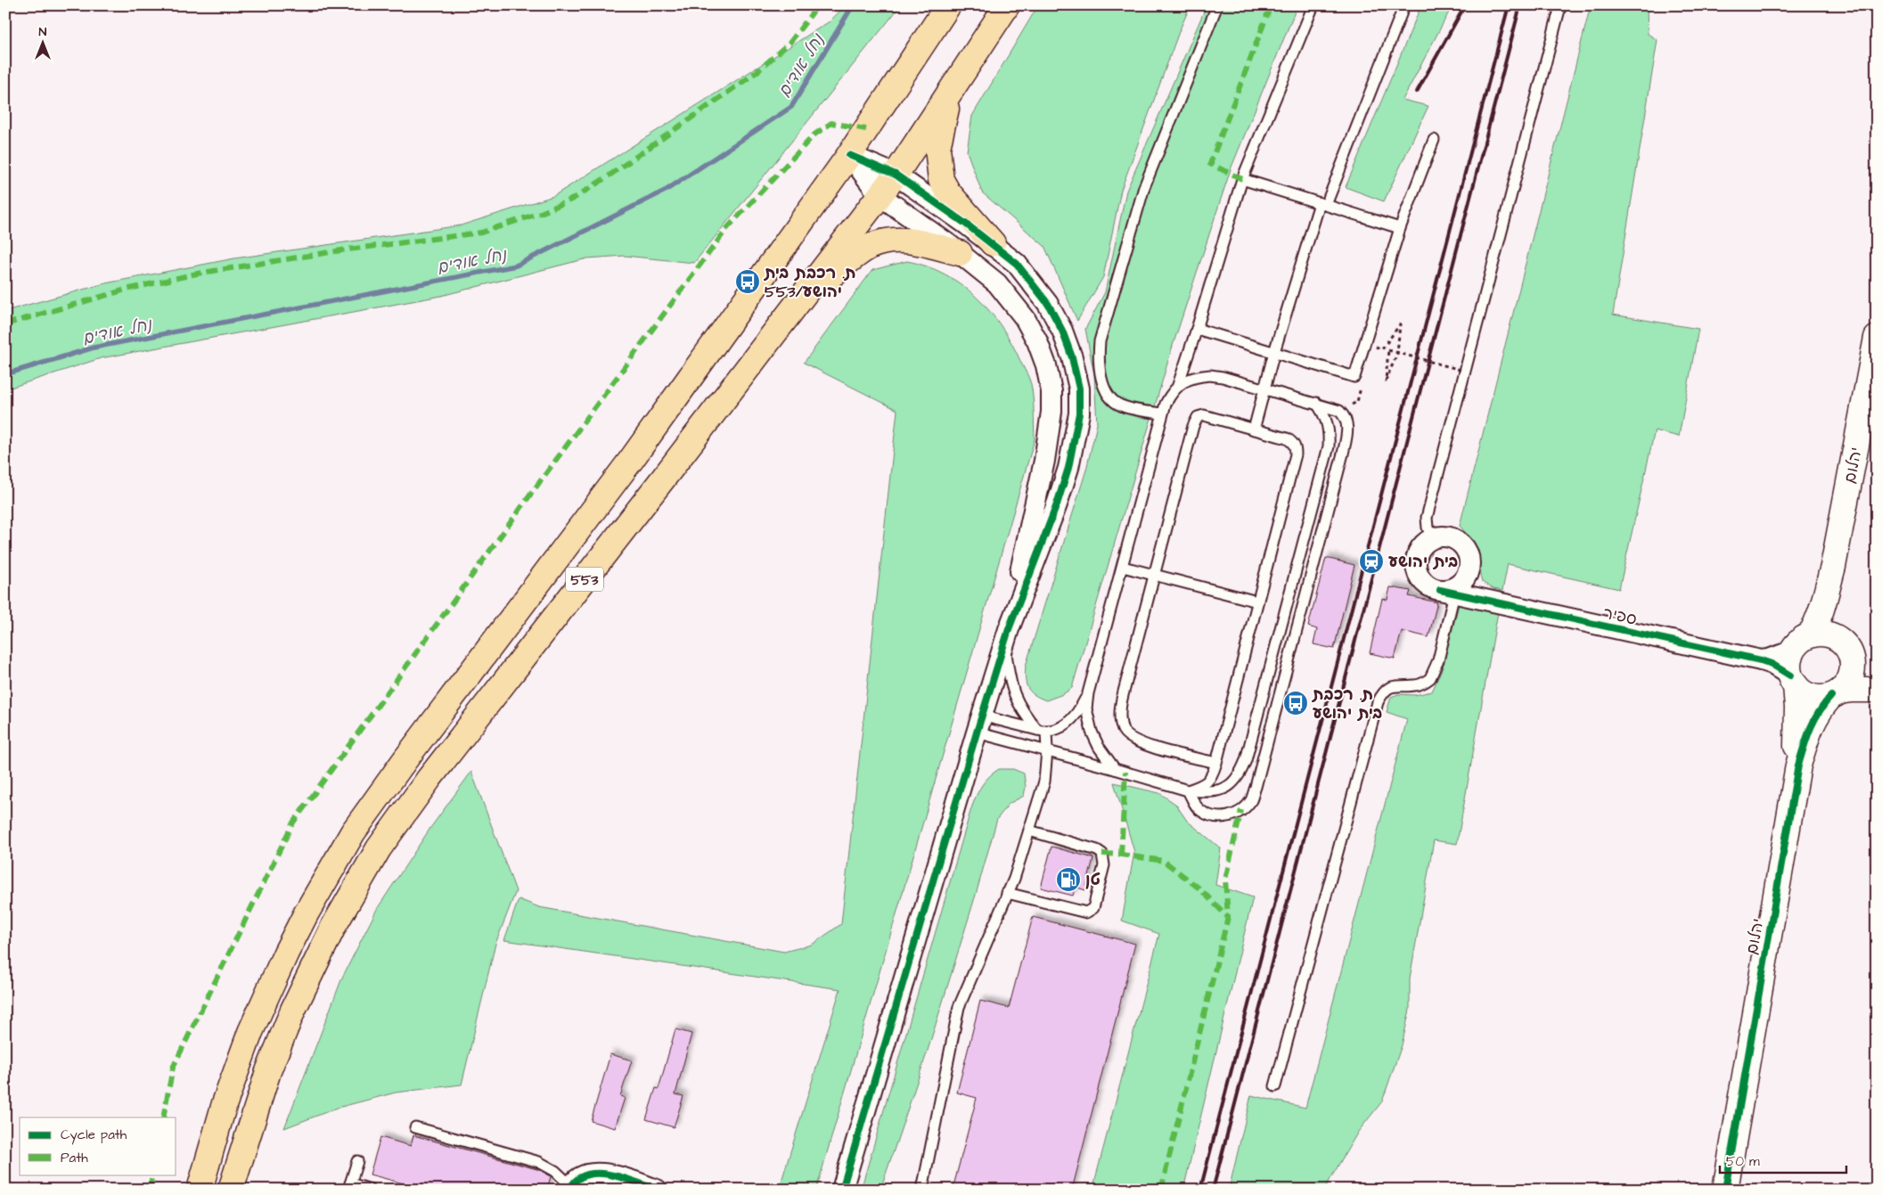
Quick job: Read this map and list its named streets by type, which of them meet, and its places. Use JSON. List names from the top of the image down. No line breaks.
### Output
{"streets":{"main road":["יהלום","553"],"street":["ספיר"]},"crossings":[["יהלום","ספיר"]],"water":["נחל אודים"],"places":{"bus stop":["ת. רכבת בית יהושע/553","ת. רכבת בית יהושע"],"station":["בית יהושע"],"fuel station":["טן"]},"legend":["Cycle path","Path"],"scale_bar":"50 m","north":"top"}
